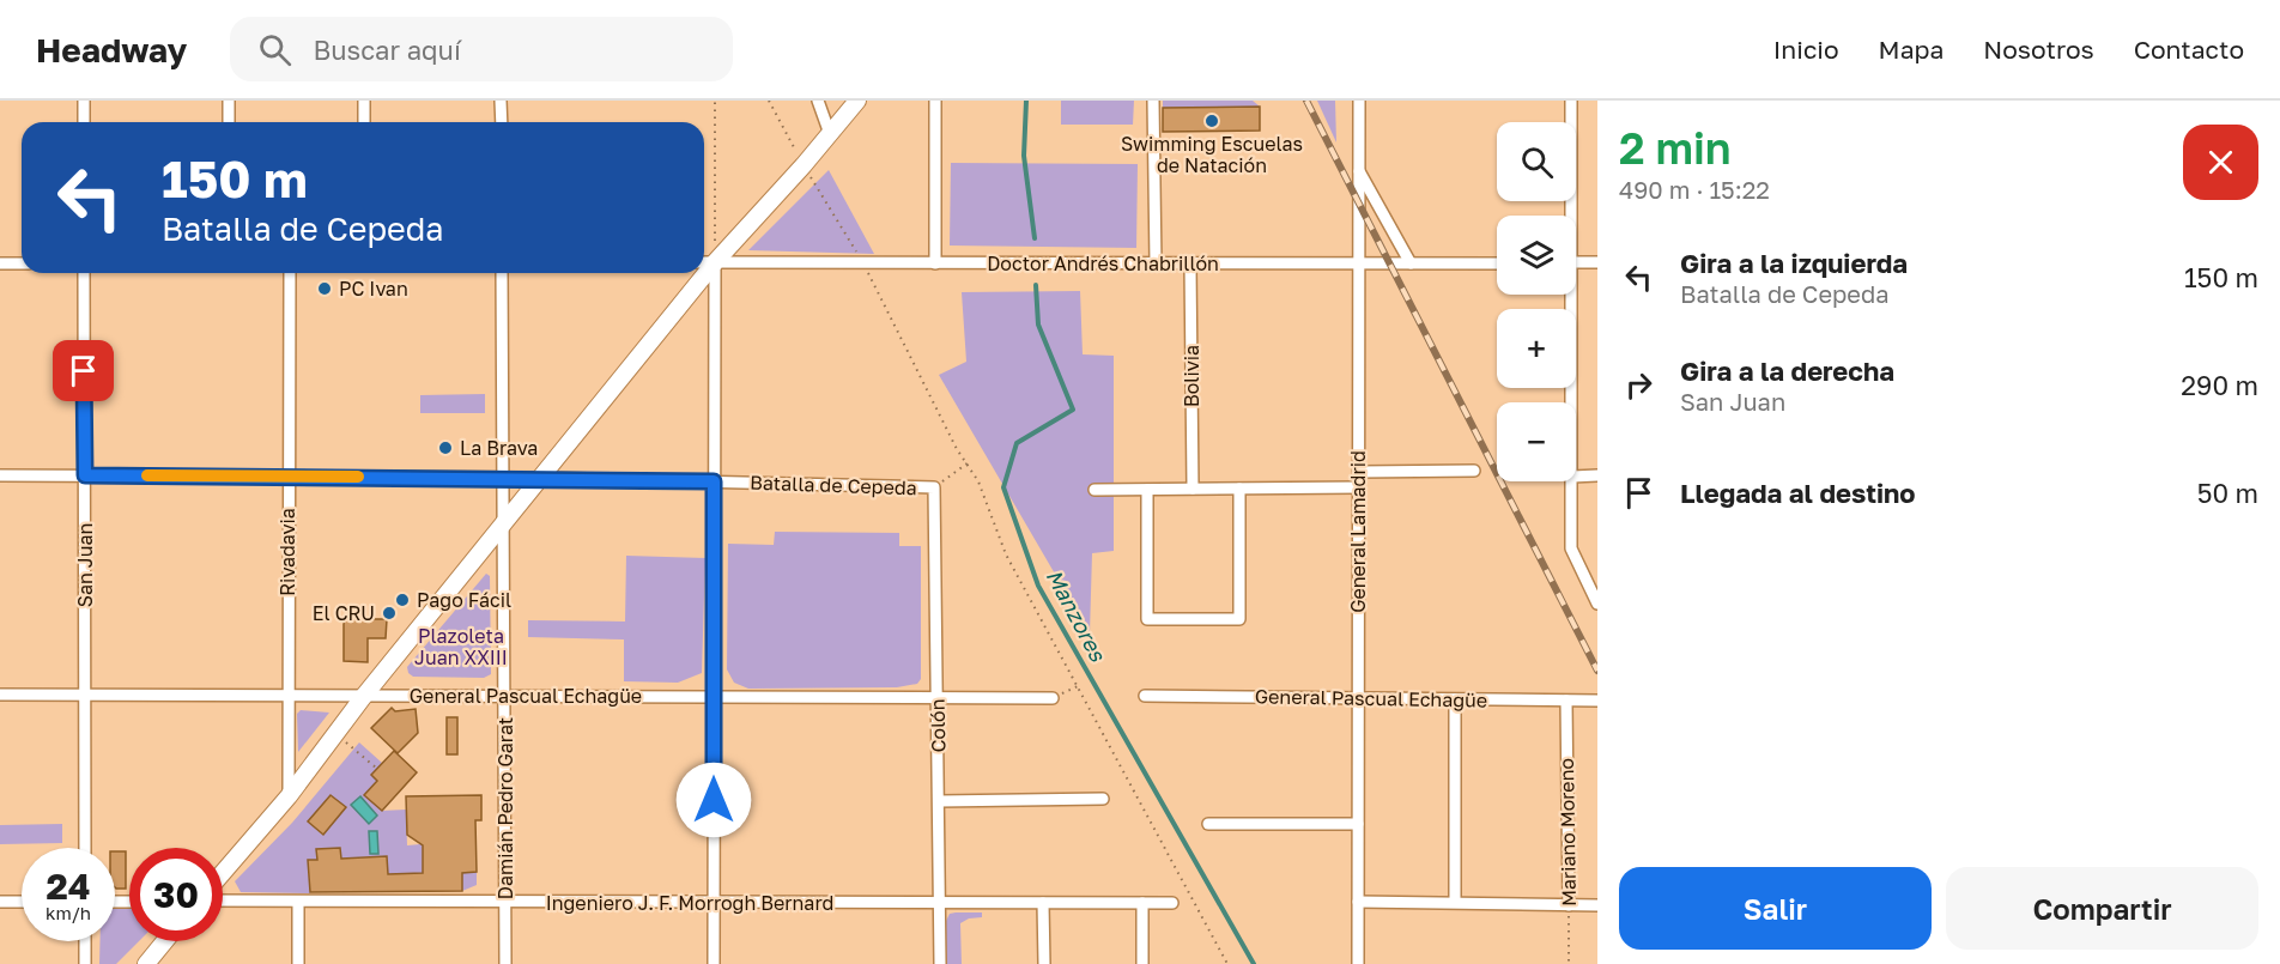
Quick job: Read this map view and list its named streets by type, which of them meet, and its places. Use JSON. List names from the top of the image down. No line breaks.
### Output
{"streets":{"street":["Doctor Andrés Chabrillón","Bolivia","Batalla de Cepeda","General Lamadrid","Rivadavia","San Juan","General Pascual Echagüe","Colón","Damián Pedro Garat","Mariano Moreno","Ingeniero J. F. Morrogh Bernard"]},"crossings":[["Doctor Andrés Chabrillón","Bolivia"],["Doctor Andrés Chabrillón","General Lamadrid"],["Batalla de Cepeda","Rivadavia"],["Batalla de Cepeda","San Juan"],["Batalla de Cepeda","Colón"],["Batalla de Cepeda","Damián Pedro Garat"],["General Lamadrid","General Pascual Echagüe"],["Rivadavia","General Pascual Echagüe"],["San Juan","General Pascual Echagüe"],["General Pascual Echagüe","Colón"],["General Pascual Echagüe","Damián Pedro Garat"],["General Pascual Echagüe","Mariano Moreno"],["Colón","Ingeniero J. F. Morrogh Bernard"],["Damián Pedro Garat","Ingeniero J. F. Morrogh Bernard"]],"water":["Manzores"],"parks":["Plazoleta Juan XXIII"],"places":["Swimming Escuelas de Natación","PC Ivan","La Brava","Pago Fácil","El CRU"],"page":{"header":"Headway","search":"Buscar aquí","nav":["Inicio","Mapa","Nosotros","Contacto"],"heading":["2 min","490 m · 15:22"],"map_buttons":["+","−"],"turn":["150 m","Batalla de Cepeda"],"list":[{"name":"Gira a la izquierda","note":"Batalla de Cepeda","value":"150 m"},{"name":"Gira a la derecha","note":"San Juan","value":"290 m"},{"name":"Llegada al destino","value":"50 m"}],"speed":"24 km/h","limit":"30","buttons":["Salir","Compartir"]}}
